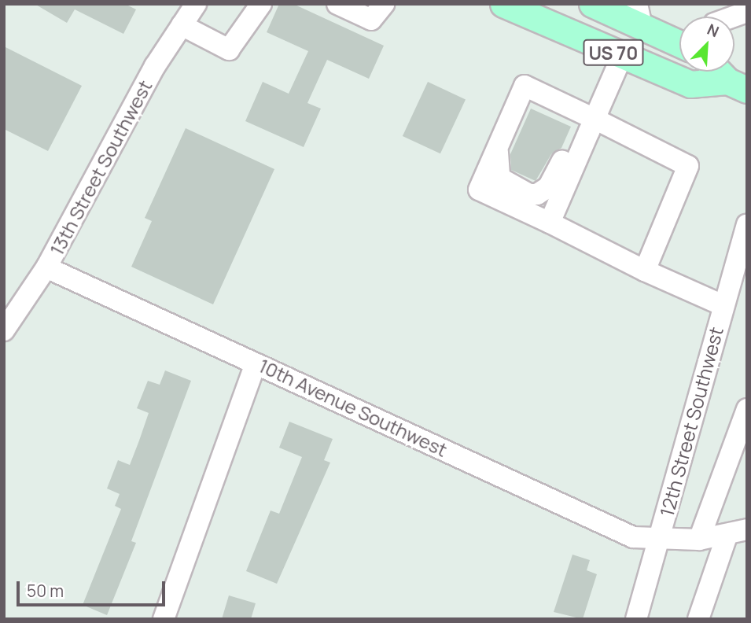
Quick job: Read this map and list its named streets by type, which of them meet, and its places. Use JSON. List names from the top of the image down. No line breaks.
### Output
{"streets":{"main road":["US 70"],"street":["13th Street Southwest","10th Avenue Southwest","12th Street Southwest"]},"crossings":[["13th Street Southwest","10th Avenue Southwest"],["10th Avenue Southwest","12th Street Southwest"]],"scale_bar":"50 m","north":"top right"}
